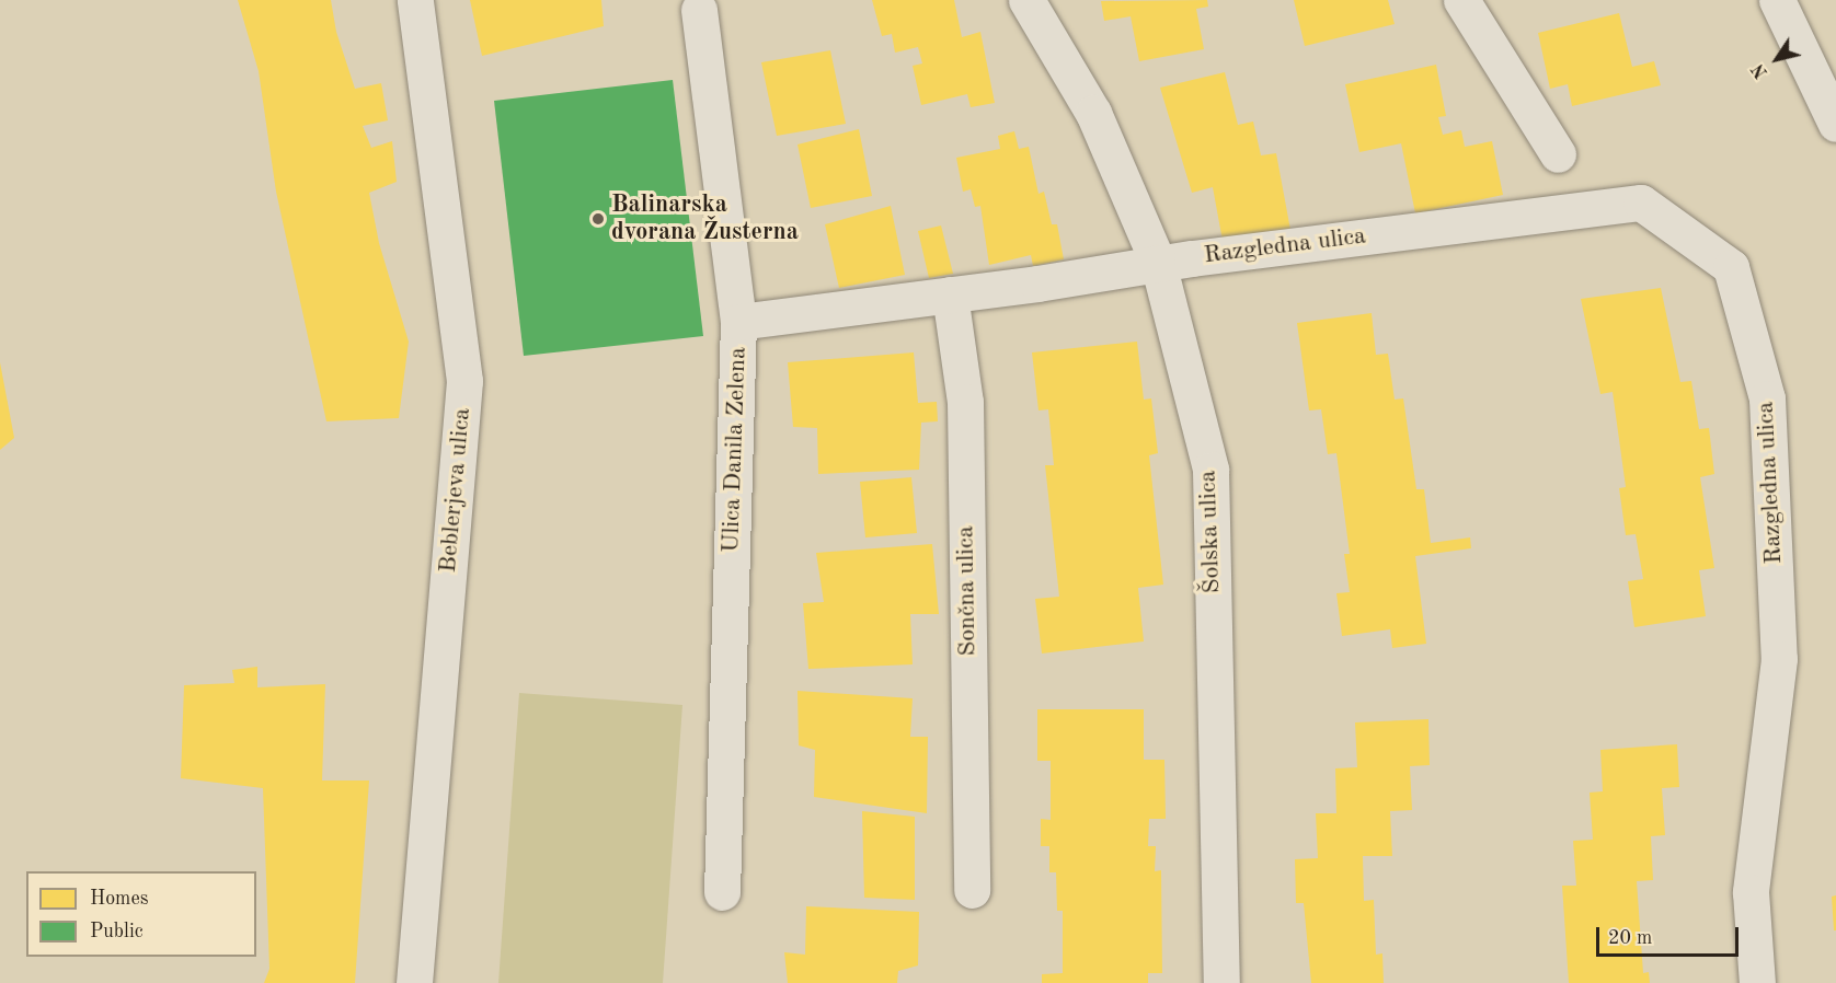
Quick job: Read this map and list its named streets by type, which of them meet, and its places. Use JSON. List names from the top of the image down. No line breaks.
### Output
{"streets":{"street":["Razgledna ulica","Ulica Danila Zelena","Beblerjeva ulica","Šolska ulica","Sončna ulica"]},"crossings":[["Razgledna ulica","Ulica Danila Zelena"],["Razgledna ulica","Šolska ulica"],["Razgledna ulica","Sončna ulica"]],"places":["Balinarska dvorana Žusterna"],"legend":["Homes","Public"],"scale_bar":"20 m","north":"bottom left"}
